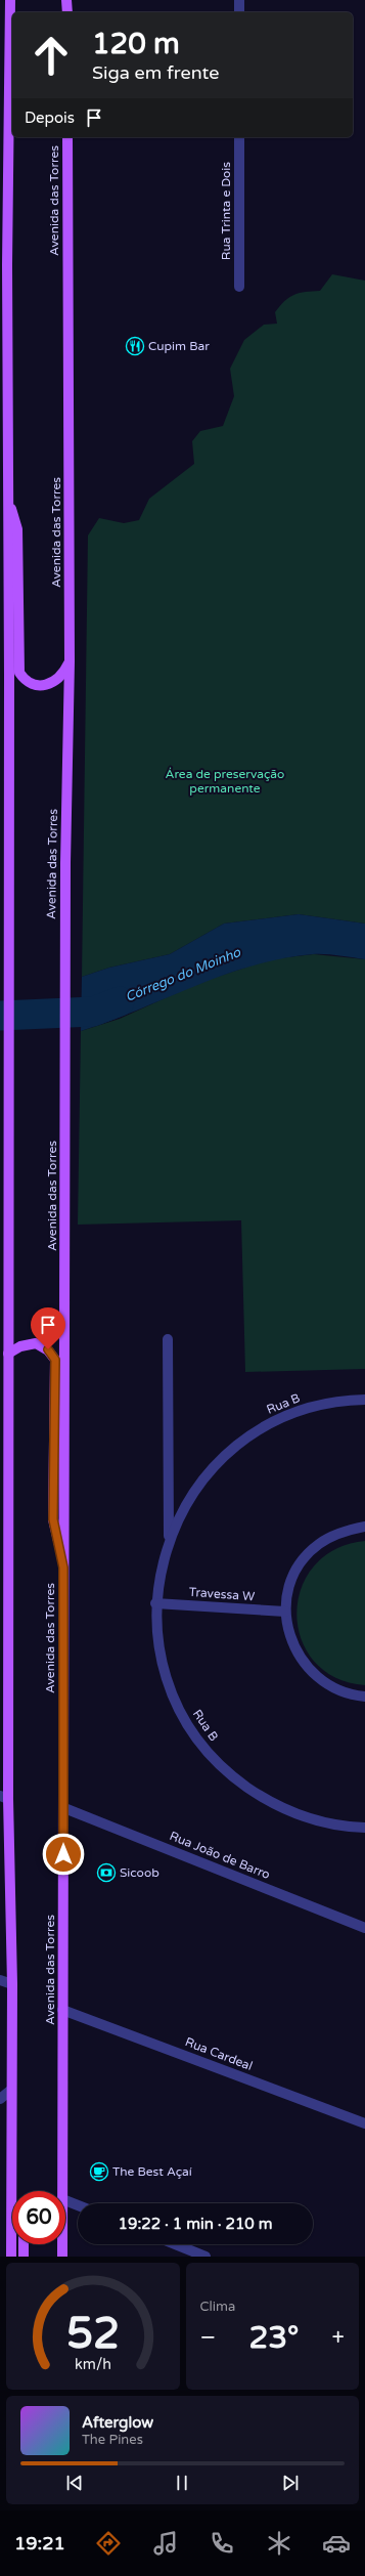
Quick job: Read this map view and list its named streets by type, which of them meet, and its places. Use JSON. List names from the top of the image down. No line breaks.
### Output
{"streets":{"main road":["Avenida das Torres"],"street":["Rua Trinta e Dois","Rua B","Travessa W","Rua João de Barro","Rua Cardeal"]},"crossings":[["Avenida das Torres","Rua João de Barro"],["Avenida das Torres","Rua Cardeal"],["Rua B","Travessa W"]],"water":["Córrego do Moinho"],"parks":["Área de preservação permanente"],"places":{"restaurant":["Cupim Bar"],"bank":["Sicoob"],"cafe":["The Best Açaí"]},"page":{"turn":["120 m","Siga em frente"],"then":"Depois","limit":"60","trip":"19:22 · 1 min · 210 m","tile":"Clima","heat":["−","23°","+"],"song":["Afterglow","The Pines"],"tabs":"19:21","gauge":["52","km/h"]}}
